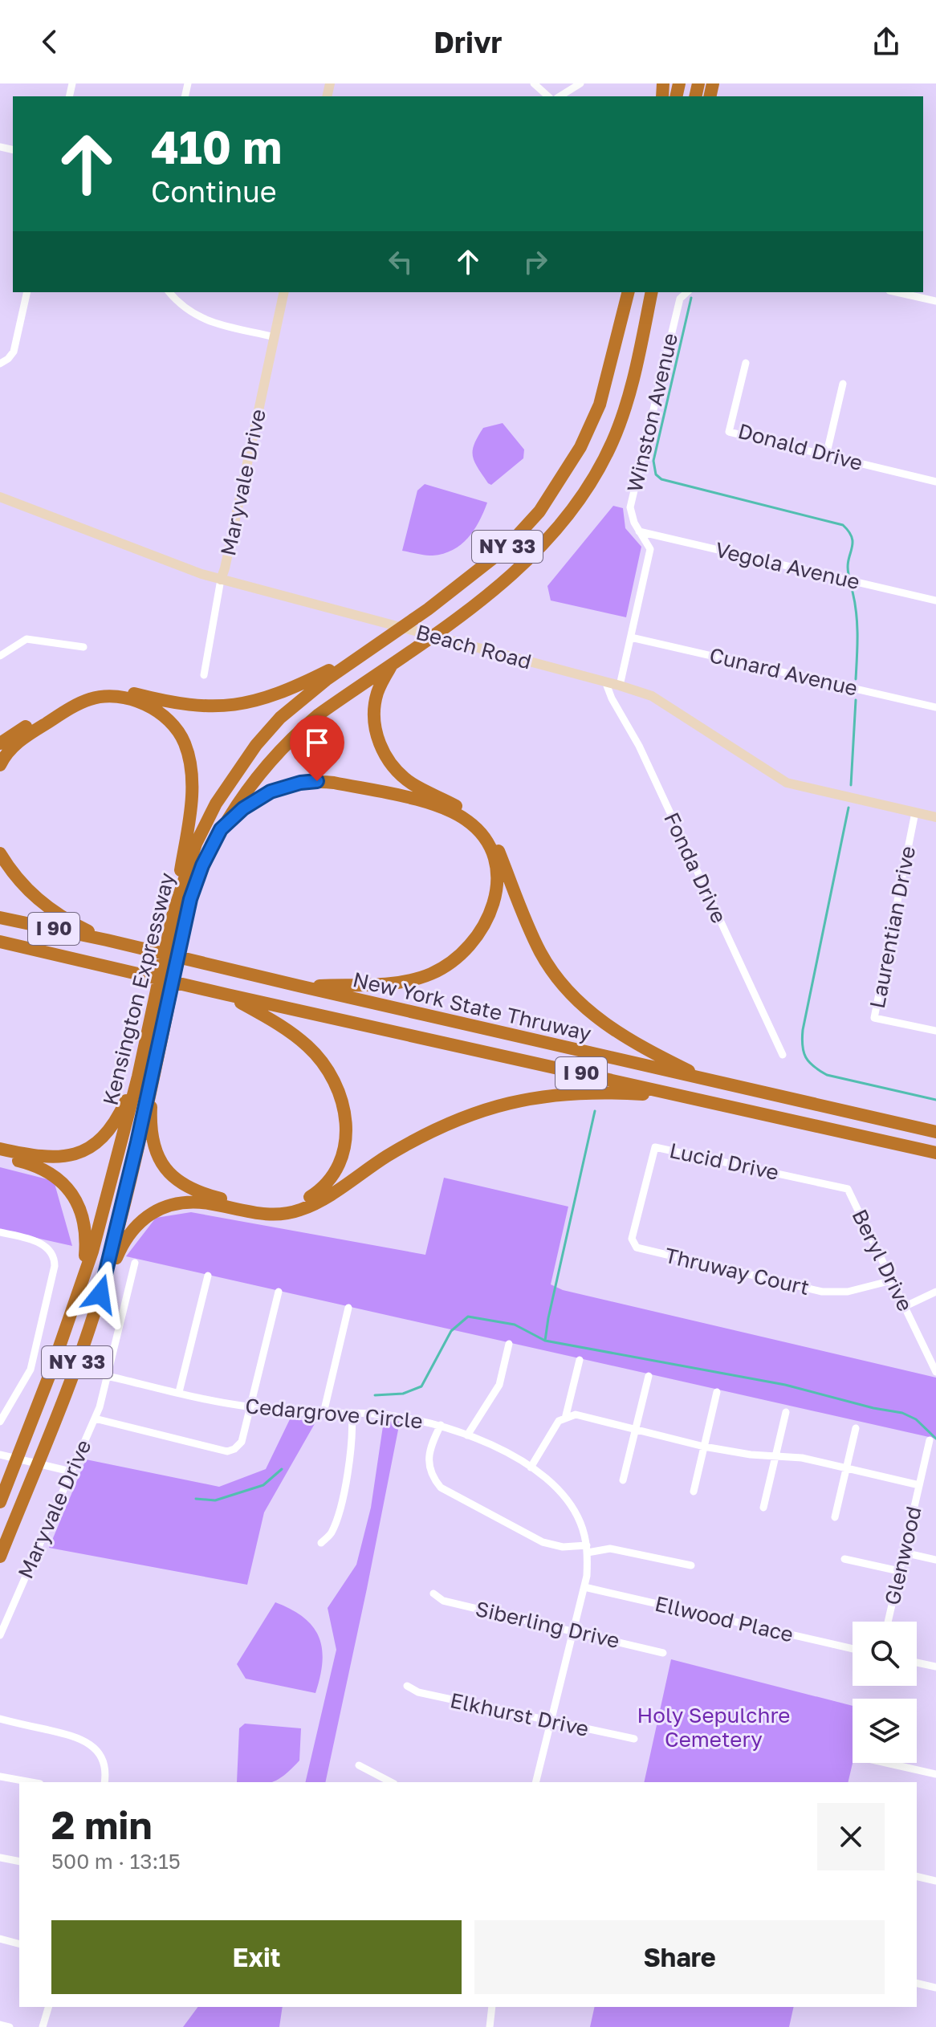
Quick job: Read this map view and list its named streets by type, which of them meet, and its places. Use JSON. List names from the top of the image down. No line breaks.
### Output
{"streets":{"highway":["NY 33","I 90","Kensington Expressway","New York State Thruway"],"street":["Winston Avenue","Donald Drive","Maryvale Drive","Vegola Avenue","Beach Road","Cunard Avenue","Fonda Drive","Laurentian Drive","Lucid Drive","Beryl Drive","Thruway Court","Cedargrove Circle","Glenwood","Ellwood Place","Siberling Drive","Elkhurst Drive"]},"crossings":[["Winston Avenue","Vegola Avenue"],["Winston Avenue","Beach Road"],["Winston Avenue","Cunard Avenue"],["Maryvale Drive","Beach Road"],["Maryvale Drive","Cedargrove Circle"],["Beach Road","Fonda Drive"],["Beach Road","Laurentian Drive"],["Lucid Drive","Beryl Drive"],["Lucid Drive","Thruway Court"],["Beryl Drive","Thruway Court"],["Cedargrove Circle","Ellwood Place"],["Cedargrove Circle","Siberling Drive"],["Cedargrove Circle","Elkhurst Drive"]],"parks":["Holy Sepulchre Cemetery"],"page":{"header":"Drivr","turn":["410 m","Continue"],"heading":["2 min","500 m · 13:15"],"buttons":["Exit","Share"]}}
